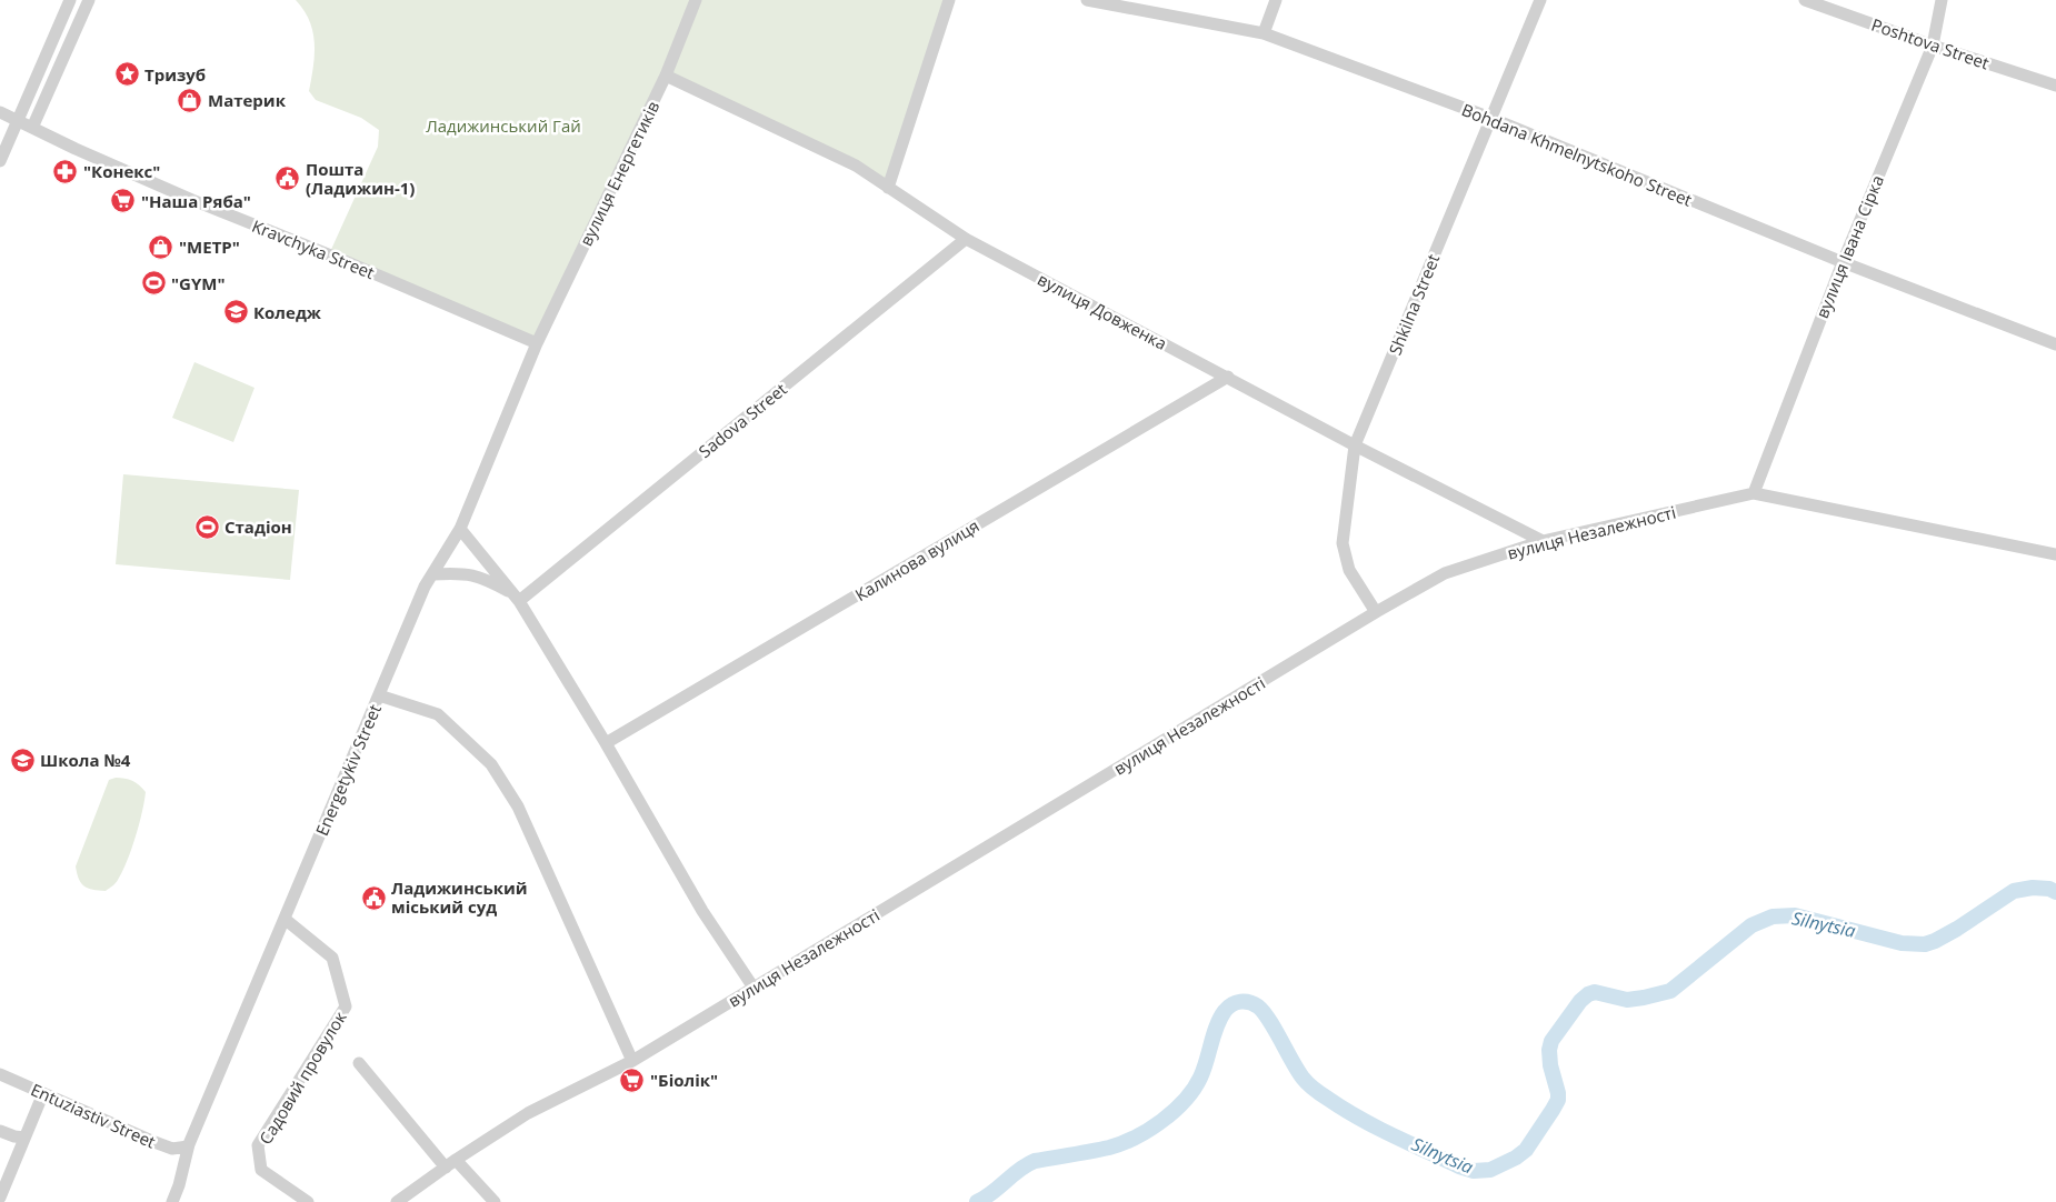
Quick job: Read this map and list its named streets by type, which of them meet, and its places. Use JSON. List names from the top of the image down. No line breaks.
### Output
{"streets":{"street":["Poshtova Street","Bohdana Khmelnytskoho Street","вулиця Енергетиків","вулиця Івана Сірка","Kravchyka Street","Shkilna Street","вулиця Довженка","Sadova Street","вулиця Незалежності","Калинова вулиця","Energetykiv Street","Садовий провулок","Entuziastiv Street"]},"crossings":[["Poshtova Street","вулиця Івана Сірка"],["Bohdana Khmelnytskoho Street","вулиця Івана Сірка"],["Bohdana Khmelnytskoho Street","Shkilna Street"],["вулиця Енергетиків","Kravchyka Street"],["вулиця Енергетиків","вулиця Довженка"],["вулиця Енергетиків","Energetykiv Street"],["вулиця Івана Сірка","вулиця Незалежності"],["Kravchyka Street","Energetykiv Street"],["Shkilna Street","вулиця Довженка"],["Shkilna Street","вулиця Незалежності"],["вулиця Довженка","Sadova Street"],["вулиця Довженка","вулиця Незалежності"],["вулиця Довженка","Калинова вулиця"],["Energetykiv Street","Садовий провулок"],["Energetykiv Street","Entuziastiv Street"]],"water":["Silnytsia"],"parks":["Ладижинський Гай"],"places":{"place":["Тризуб"],"shop":["Материк","\"МЕТР\""],"pharmacy":["\"Конекс\""],"public building":["Пошта (Ладижин-1)","Ладижинський міський суд"],"supermarket":["\"Наша Ряба\"","\"Біолік\""],"sports":["\"GYM\"","Стадіон"],"school or university":["Коледж","Школа №4"]}}
